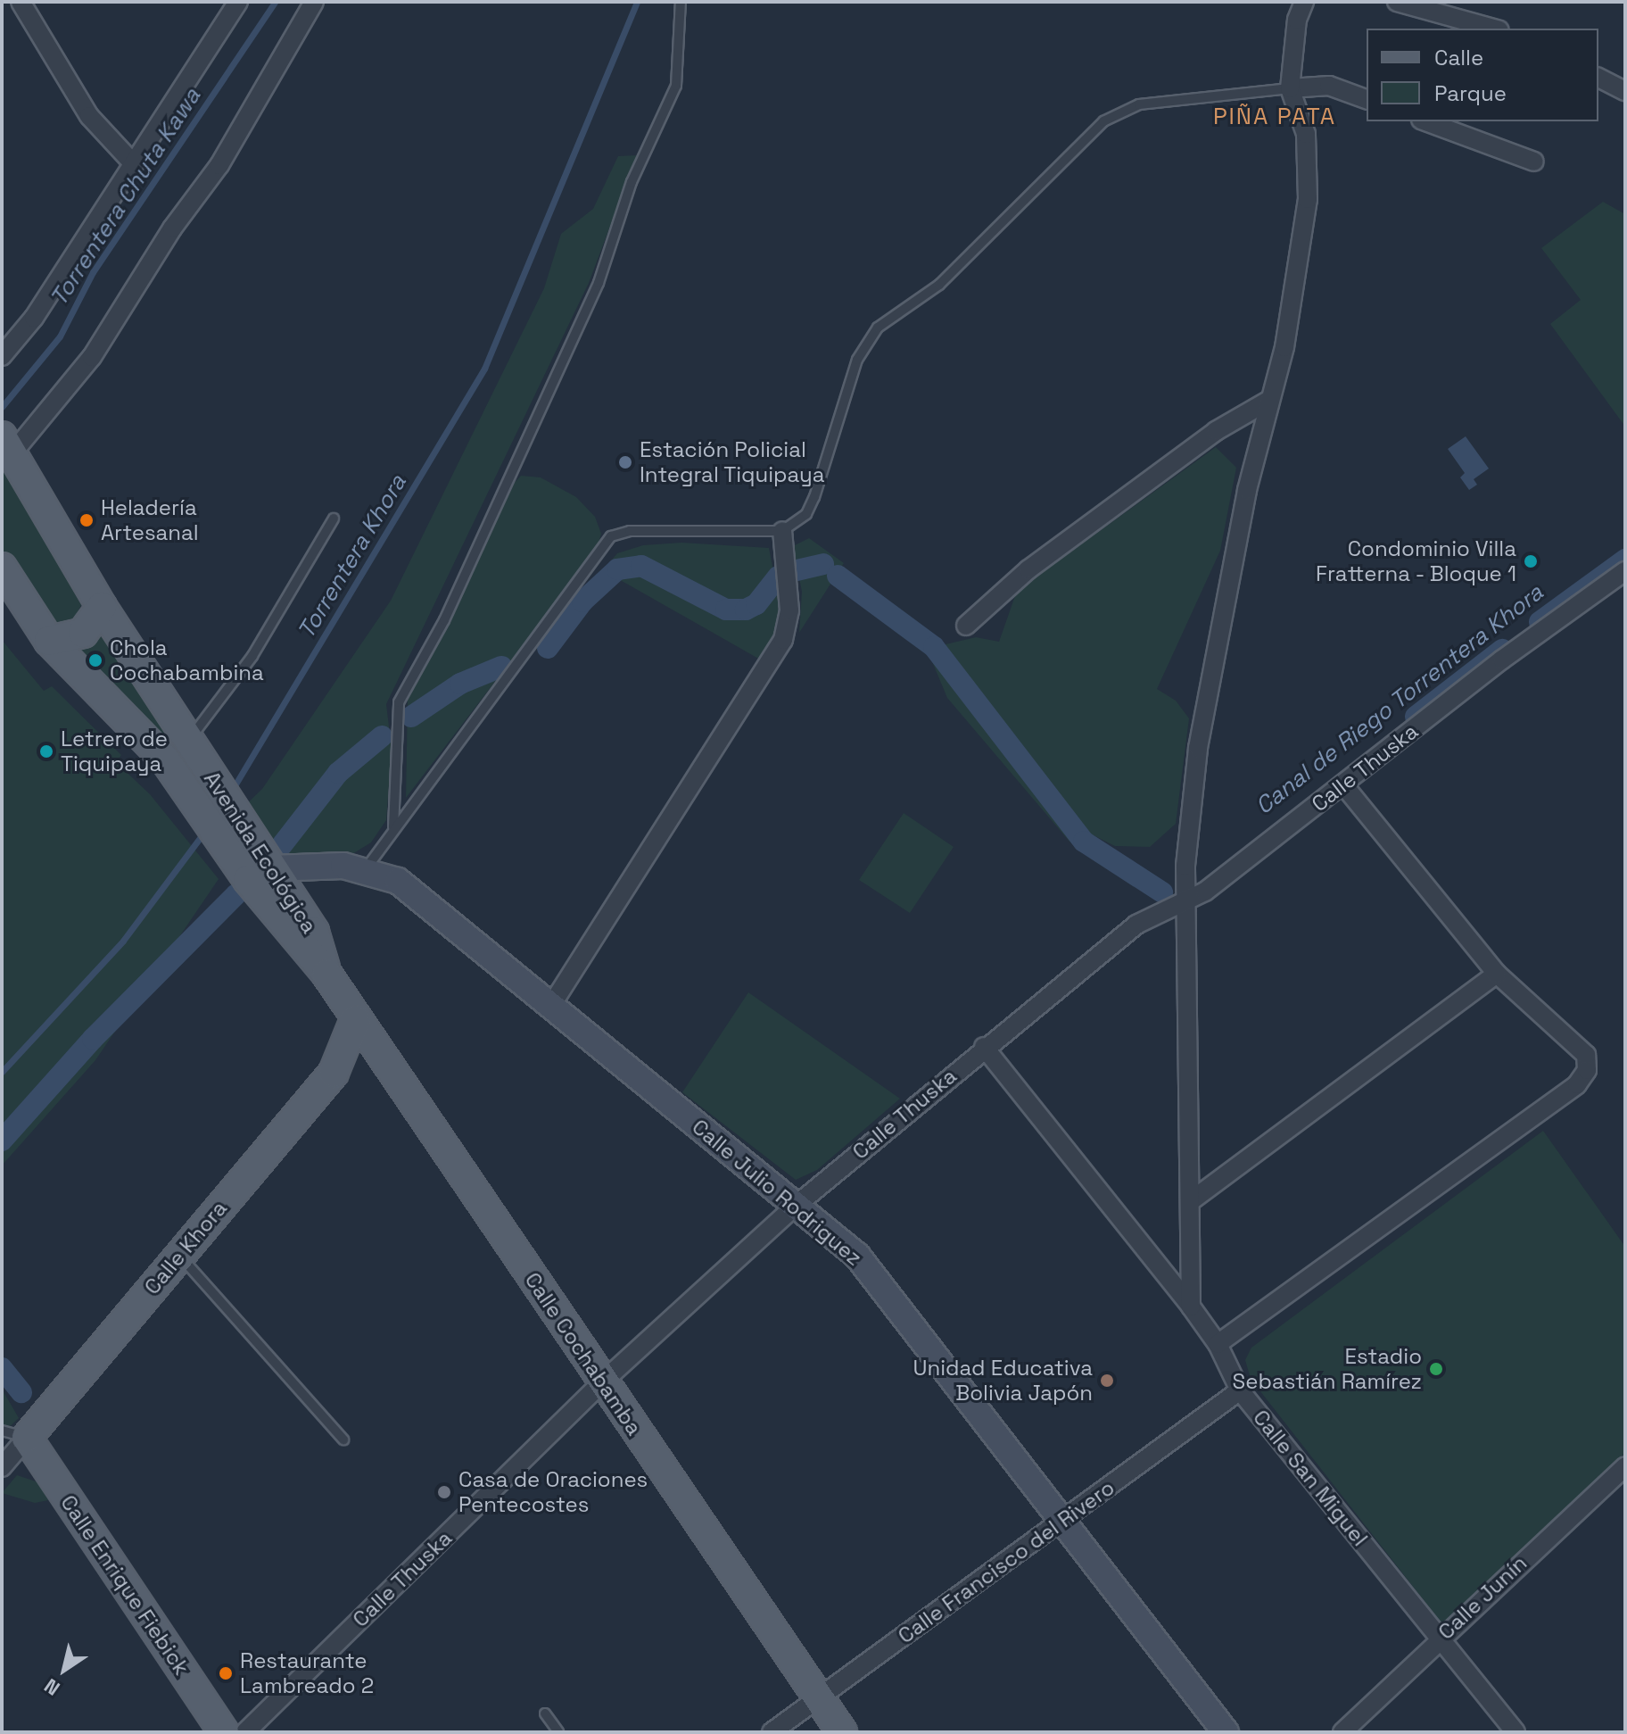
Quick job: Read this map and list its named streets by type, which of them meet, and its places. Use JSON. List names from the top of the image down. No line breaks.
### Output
{"streets":{"main road":["Avenida Ecológica","Calle Julio Rodriguez","Calle Khora","Calle Cochabamba","Calle Enrique Fiebick"],"street":["Calle Thuska","Calle San Miguel","Calle Francisco del Rivero","Calle Junín"]},"crossings":[["Calle Thuska","Calle Julio Rodriguez"],["Calle Thuska","Calle Cochabamba"],["Calle Thuska","Calle San Miguel"],["Avenida Ecológica","Calle Julio Rodriguez"],["Avenida Ecológica","Calle Cochabamba"],["Calle Julio Rodriguez","Calle Francisco del Rivero"],["Calle Khora","Calle Cochabamba"],["Calle Khora","Calle Enrique Fiebick"],["Calle Cochabamba","Calle Francisco del Rivero"],["Calle San Miguel","Calle Francisco del Rivero"],["Calle San Miguel","Calle Junín"]],"districts":["PIÑA PATA"],"water":["Torrentera Chuta Kawa","Torrentera Khora","Canal de Riego Torrentera Khora"],"places":["Estación Policial Integral Tiquipaya","Heladería Artesanal","Condominio Villa Fratterna - Bloque 1","Chola Cochabambina","Letrero de Tiquipaya","Estadio Sebastián Ramírez","Unidad Educativa Bolivia Japón","Casa de Oraciones Pentecostes","Restaurante Lambreado 2"],"legend":["Calle","Parque"],"north":"bottom left"}
